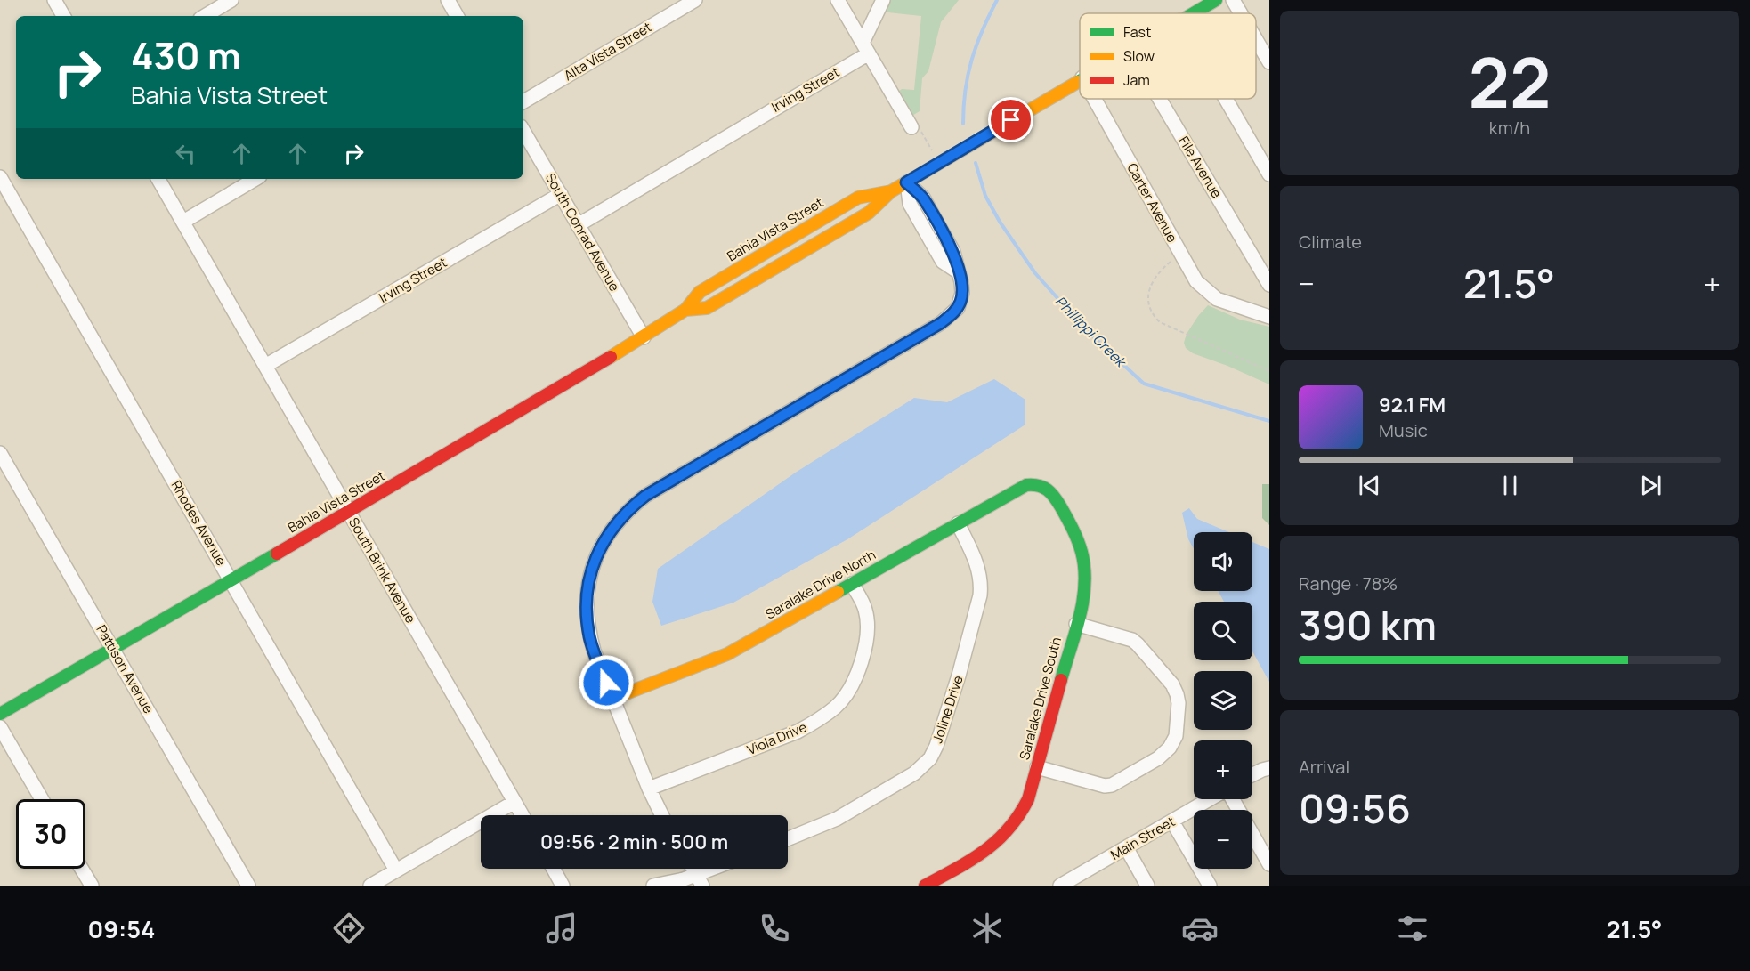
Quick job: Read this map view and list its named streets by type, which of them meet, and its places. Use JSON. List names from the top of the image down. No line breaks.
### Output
{"streets":{"street":["Alta Vista Street","Irving Street","File Avenue","Carter Avenue","Bahia Vista Street","South Conrad Avenue","Rhodes Avenue","South Brink Avenue","Saralake Drive North","Pattison Avenue","Saralake Drive South","Joline Drive","Viola Drive","Main Street"]},"crossings":[["Irving Street","South Conrad Avenue"],["Irving Street","South Brink Avenue"],["Bahia Vista Street","South Conrad Avenue"],["Bahia Vista Street","Rhodes Avenue"],["Bahia Vista Street","South Brink Avenue"],["Bahia Vista Street","Pattison Avenue"],["Saralake Drive North","Saralake Drive South"],["Saralake Drive North","Joline Drive"],["Saralake Drive North","Viola Drive"]],"water":["Phillippi Creek"],"legend":["Fast","Slow","Jam"],"page":{"tile":[["22","km/h"],"Climate",["Range · 78%","390 km"],["Arrival","09:56"]],"turn":["430 m","Bahia Vista Street"],"heat":["−","21.5°","+"],"song":["92.1 FM","Music"],"map_buttons":["+","−"],"limit":"30","trip":"09:56 · 2 min · 500 m","tabs":["09:54","21.5°"]}}
